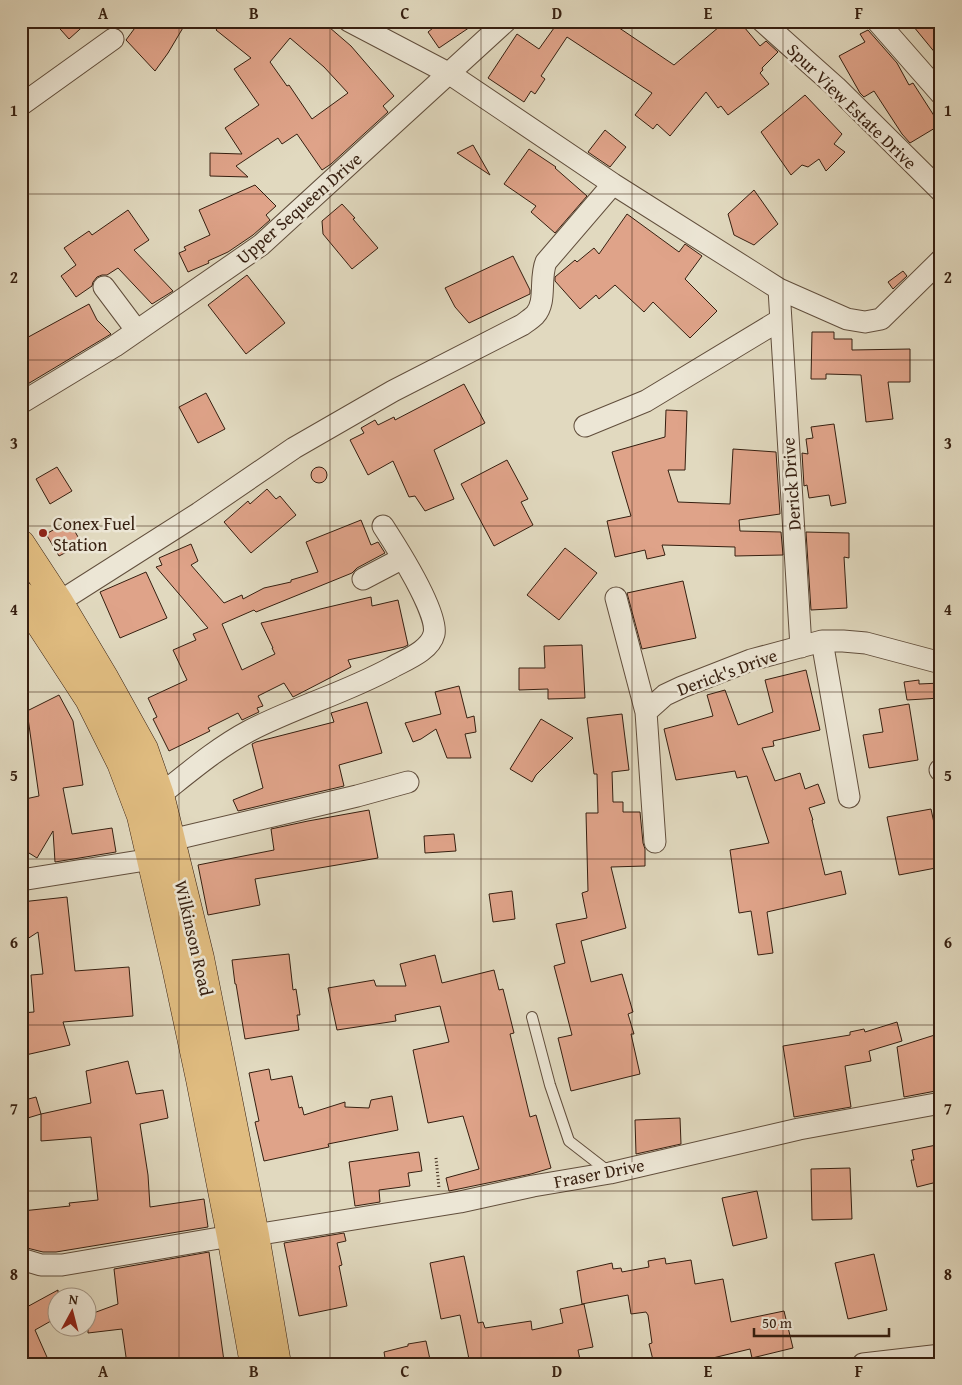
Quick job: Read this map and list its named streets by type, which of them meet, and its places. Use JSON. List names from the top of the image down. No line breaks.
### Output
{"streets":{"main road":["Wilkinson Road"],"street":["Spur View Estate Drive","Upper Sequeen Drive","Derick Drive","Derick's Drive","Fraser Drive"]},"crossings":[["Derick Drive","Derick's Drive"],["Wilkinson Road","Fraser Drive"]],"places":["Conex Fuel Station"],"scale_bar":"50 m","north":"top","grid":{"columns":["A","B","C","D","E","F"],"rows":["1","2","3","4","5","6","7","8"]}}
